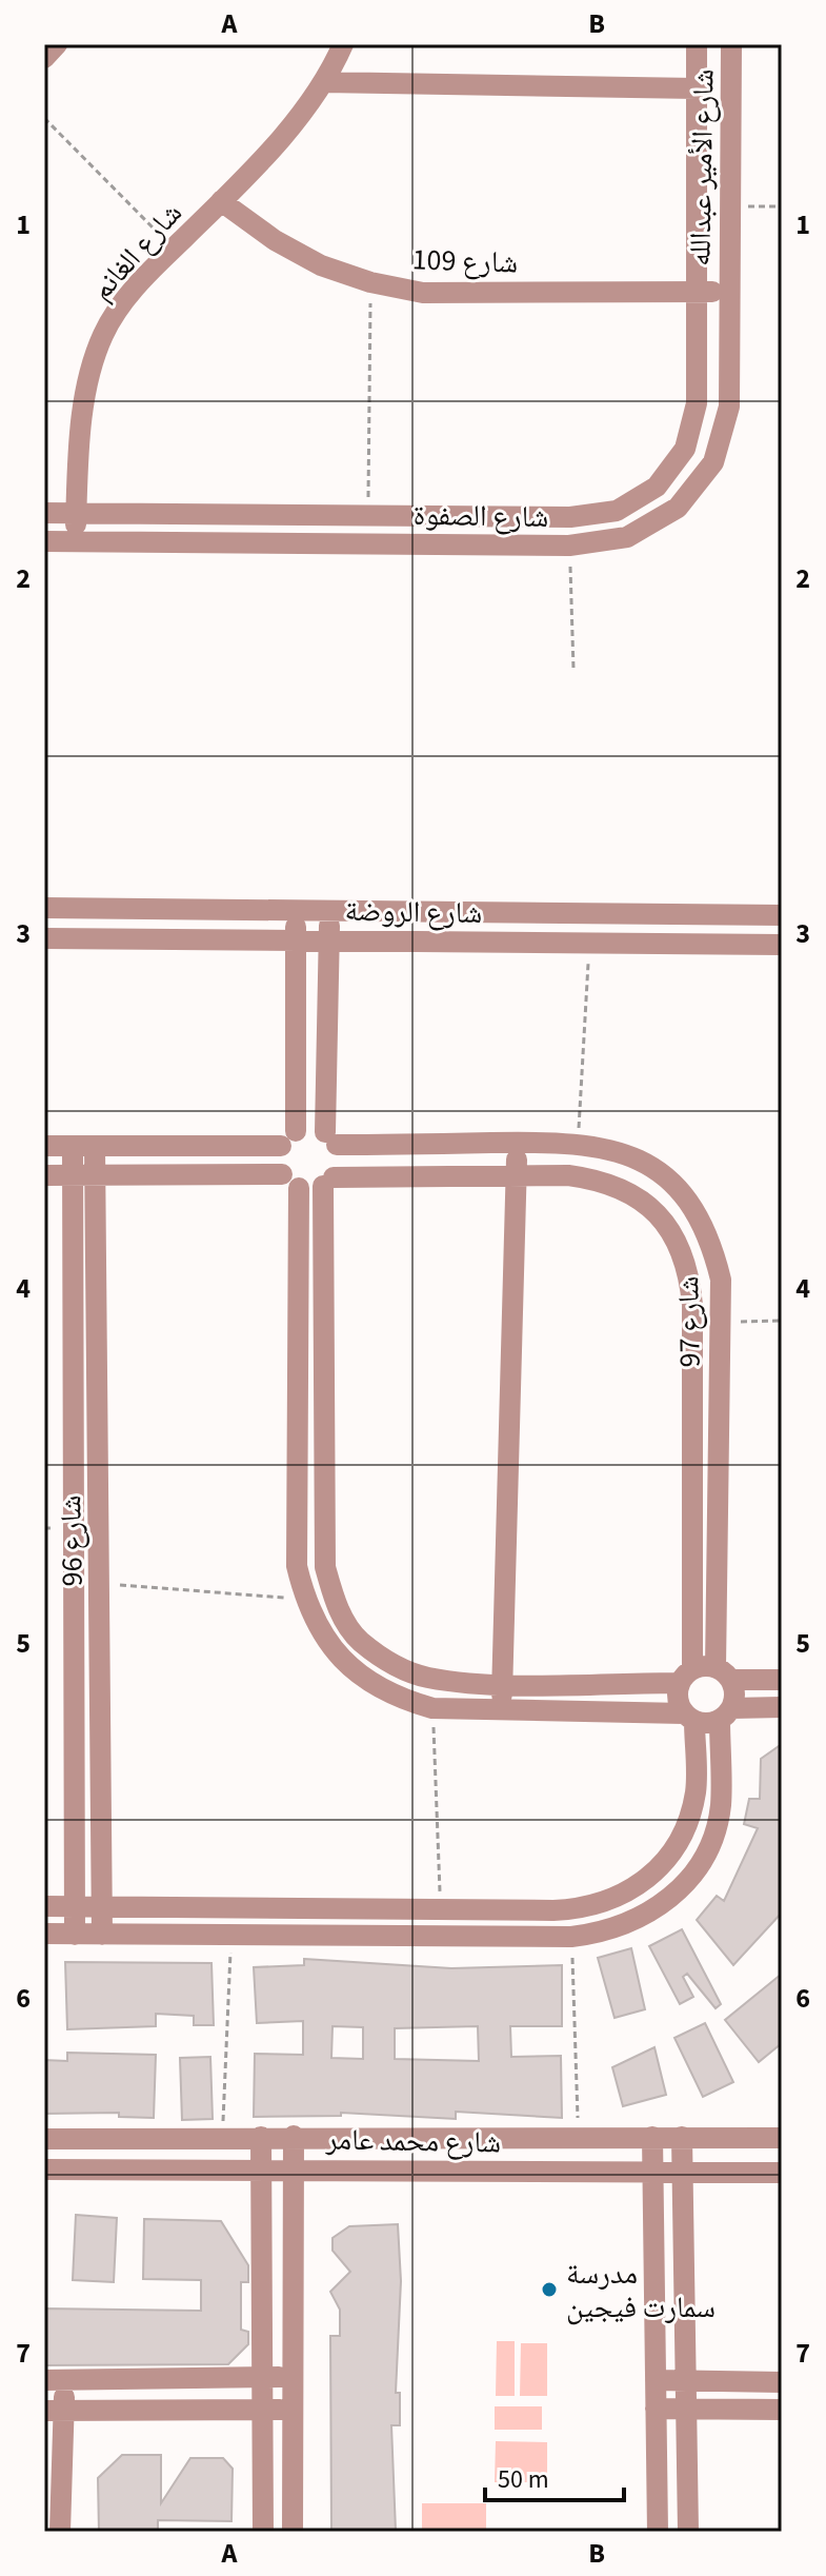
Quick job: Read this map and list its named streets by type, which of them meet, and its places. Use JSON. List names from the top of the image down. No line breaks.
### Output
{"streets":{"street":["شارع الأمير عبدالله","شارع الغانم","شارع 109","شارع الصفوة","شارع الروضة","شارع 97","شارع 96","شارع محمد عامر"]},"crossings":[["شارع الأمير عبدالله","شارع 109"],["شارع الأمير عبدالله","شارع الصفوة"],["شارع الغانم","شارع 109"],["شارع الغانم","شارع الصفوة"],["شارع 109","شارع الصفوة"]],"places":["مدرسة سمارت فيجين"],"scale_bar":"50 m","grid":{"columns":["A","B"],"rows":["1","2","3","4","5","6","7"]}}
